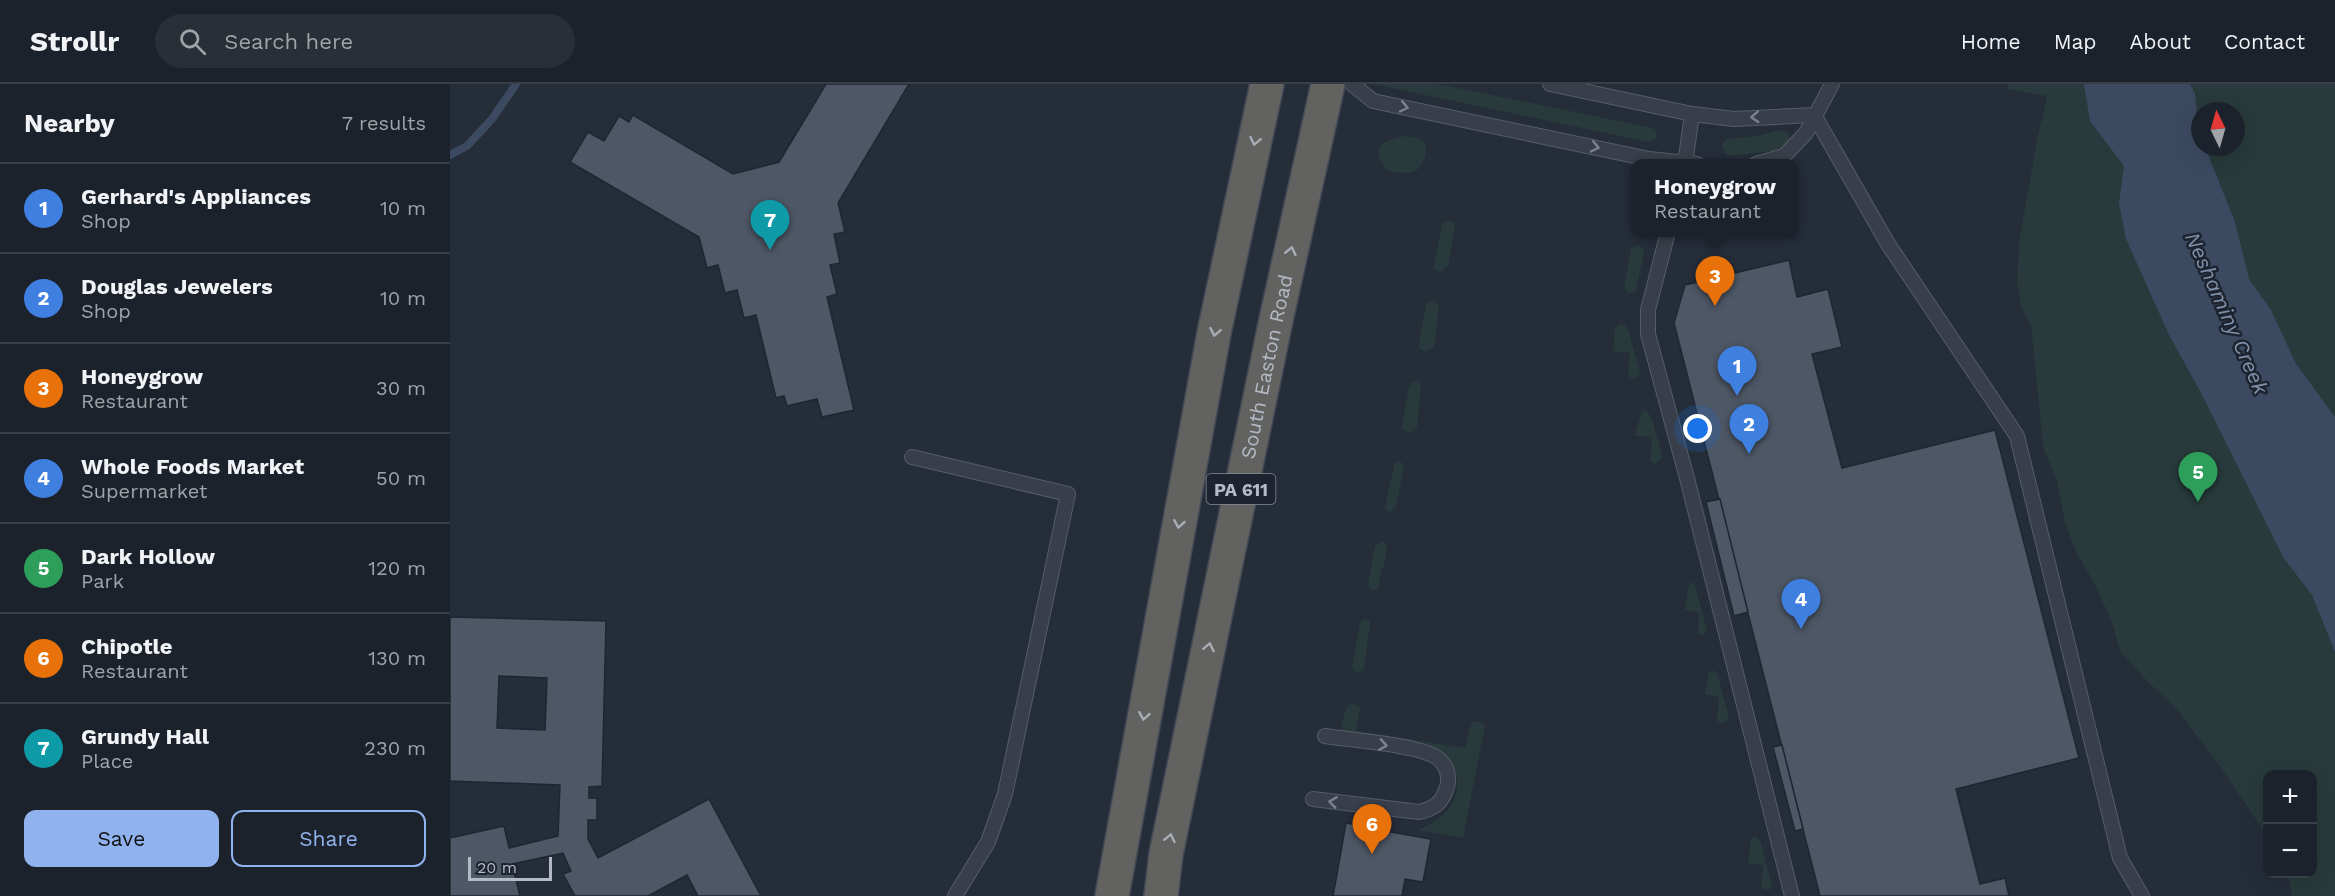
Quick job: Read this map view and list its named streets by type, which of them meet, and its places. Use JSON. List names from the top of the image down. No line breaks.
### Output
{"streets":{"highway":["South Easton Road","PA 611"]},"water":["Neshaminy Creek"],"scale_bar":"20 m","north":"top","page":{"header":"Strollr","search":"Search here","nav":["Home","Map","About","Contact"],"heading":["Nearby","7 results"],"popup":["Honeygrow","Restaurant"],"list":[{"mark":"1","name":"Gerhard's Appliances","note":"Shop","value":"10 m"},{"mark":"2","name":"Douglas Jewelers","note":"Shop","value":"10 m"},{"mark":"3","name":"Honeygrow","note":"Restaurant","value":"30 m"},{"mark":"4","name":"Whole Foods Market","note":"Supermarket","value":"50 m"},{"mark":"5","name":"Dark Hollow","note":"Park","value":"120 m"},{"mark":"6","name":"Chipotle","note":"Restaurant","value":"130 m"},{"mark":"7","name":"Grundy Hall","note":"Place","value":"230 m"}],"pins":["7","3","1","2","5","4","6"],"map_buttons":["+","−"],"buttons":["Save","Share"],"scale":"20 m"}}
